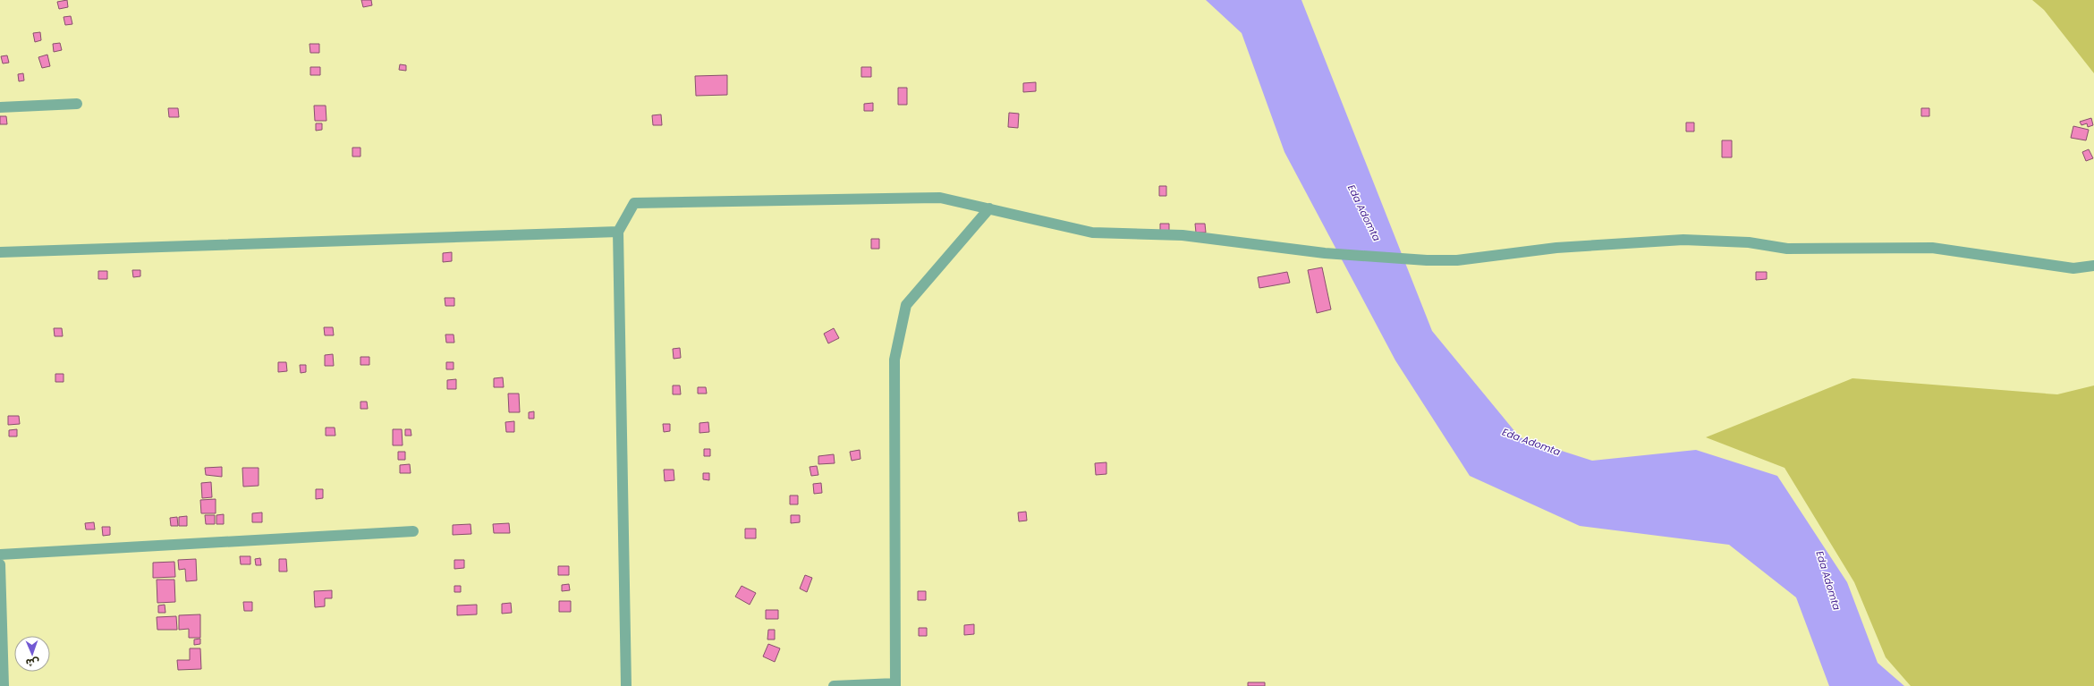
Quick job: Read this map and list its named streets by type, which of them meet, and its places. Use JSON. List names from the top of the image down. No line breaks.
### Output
{"water":["Eda Adomta"],"north":"bottom"}
